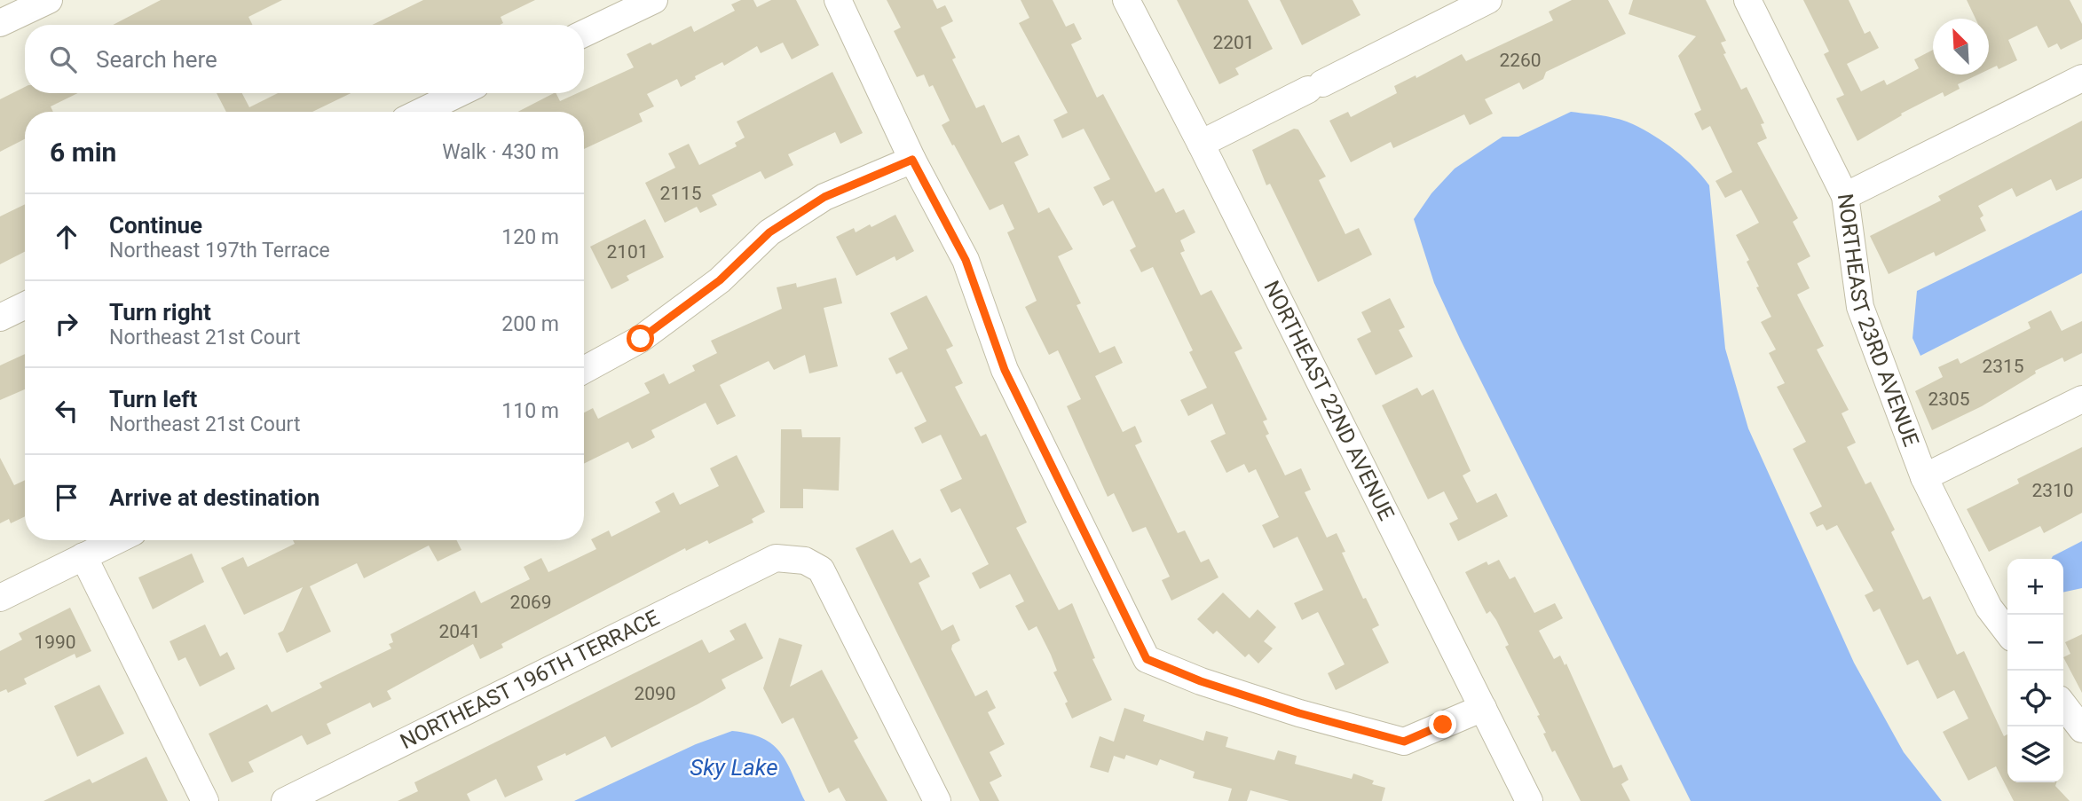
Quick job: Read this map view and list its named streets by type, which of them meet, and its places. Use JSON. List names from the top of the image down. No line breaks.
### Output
{"streets":{"street":["NORTHEAST 23RD AVENUE","NORTHEAST 22ND AVENUE","NORTHEAST 196TH TERRACE"]},"water":["Sky Lake"],"house_numbers":["2201","2260","2115","2101","2315","2305","2310","2069","2041","1990","2090"],"north":"top left","page":{"search":"Search here","heading":["6 min","Walk · 430 m"],"list":[["Continue","Northeast 197th Terrace","120 m"],["Turn right","Northeast 21st Court","200 m"],["Turn left","Northeast 21st Court","110 m"],"Arrive at destination"],"map_buttons":["+","−"]}}
